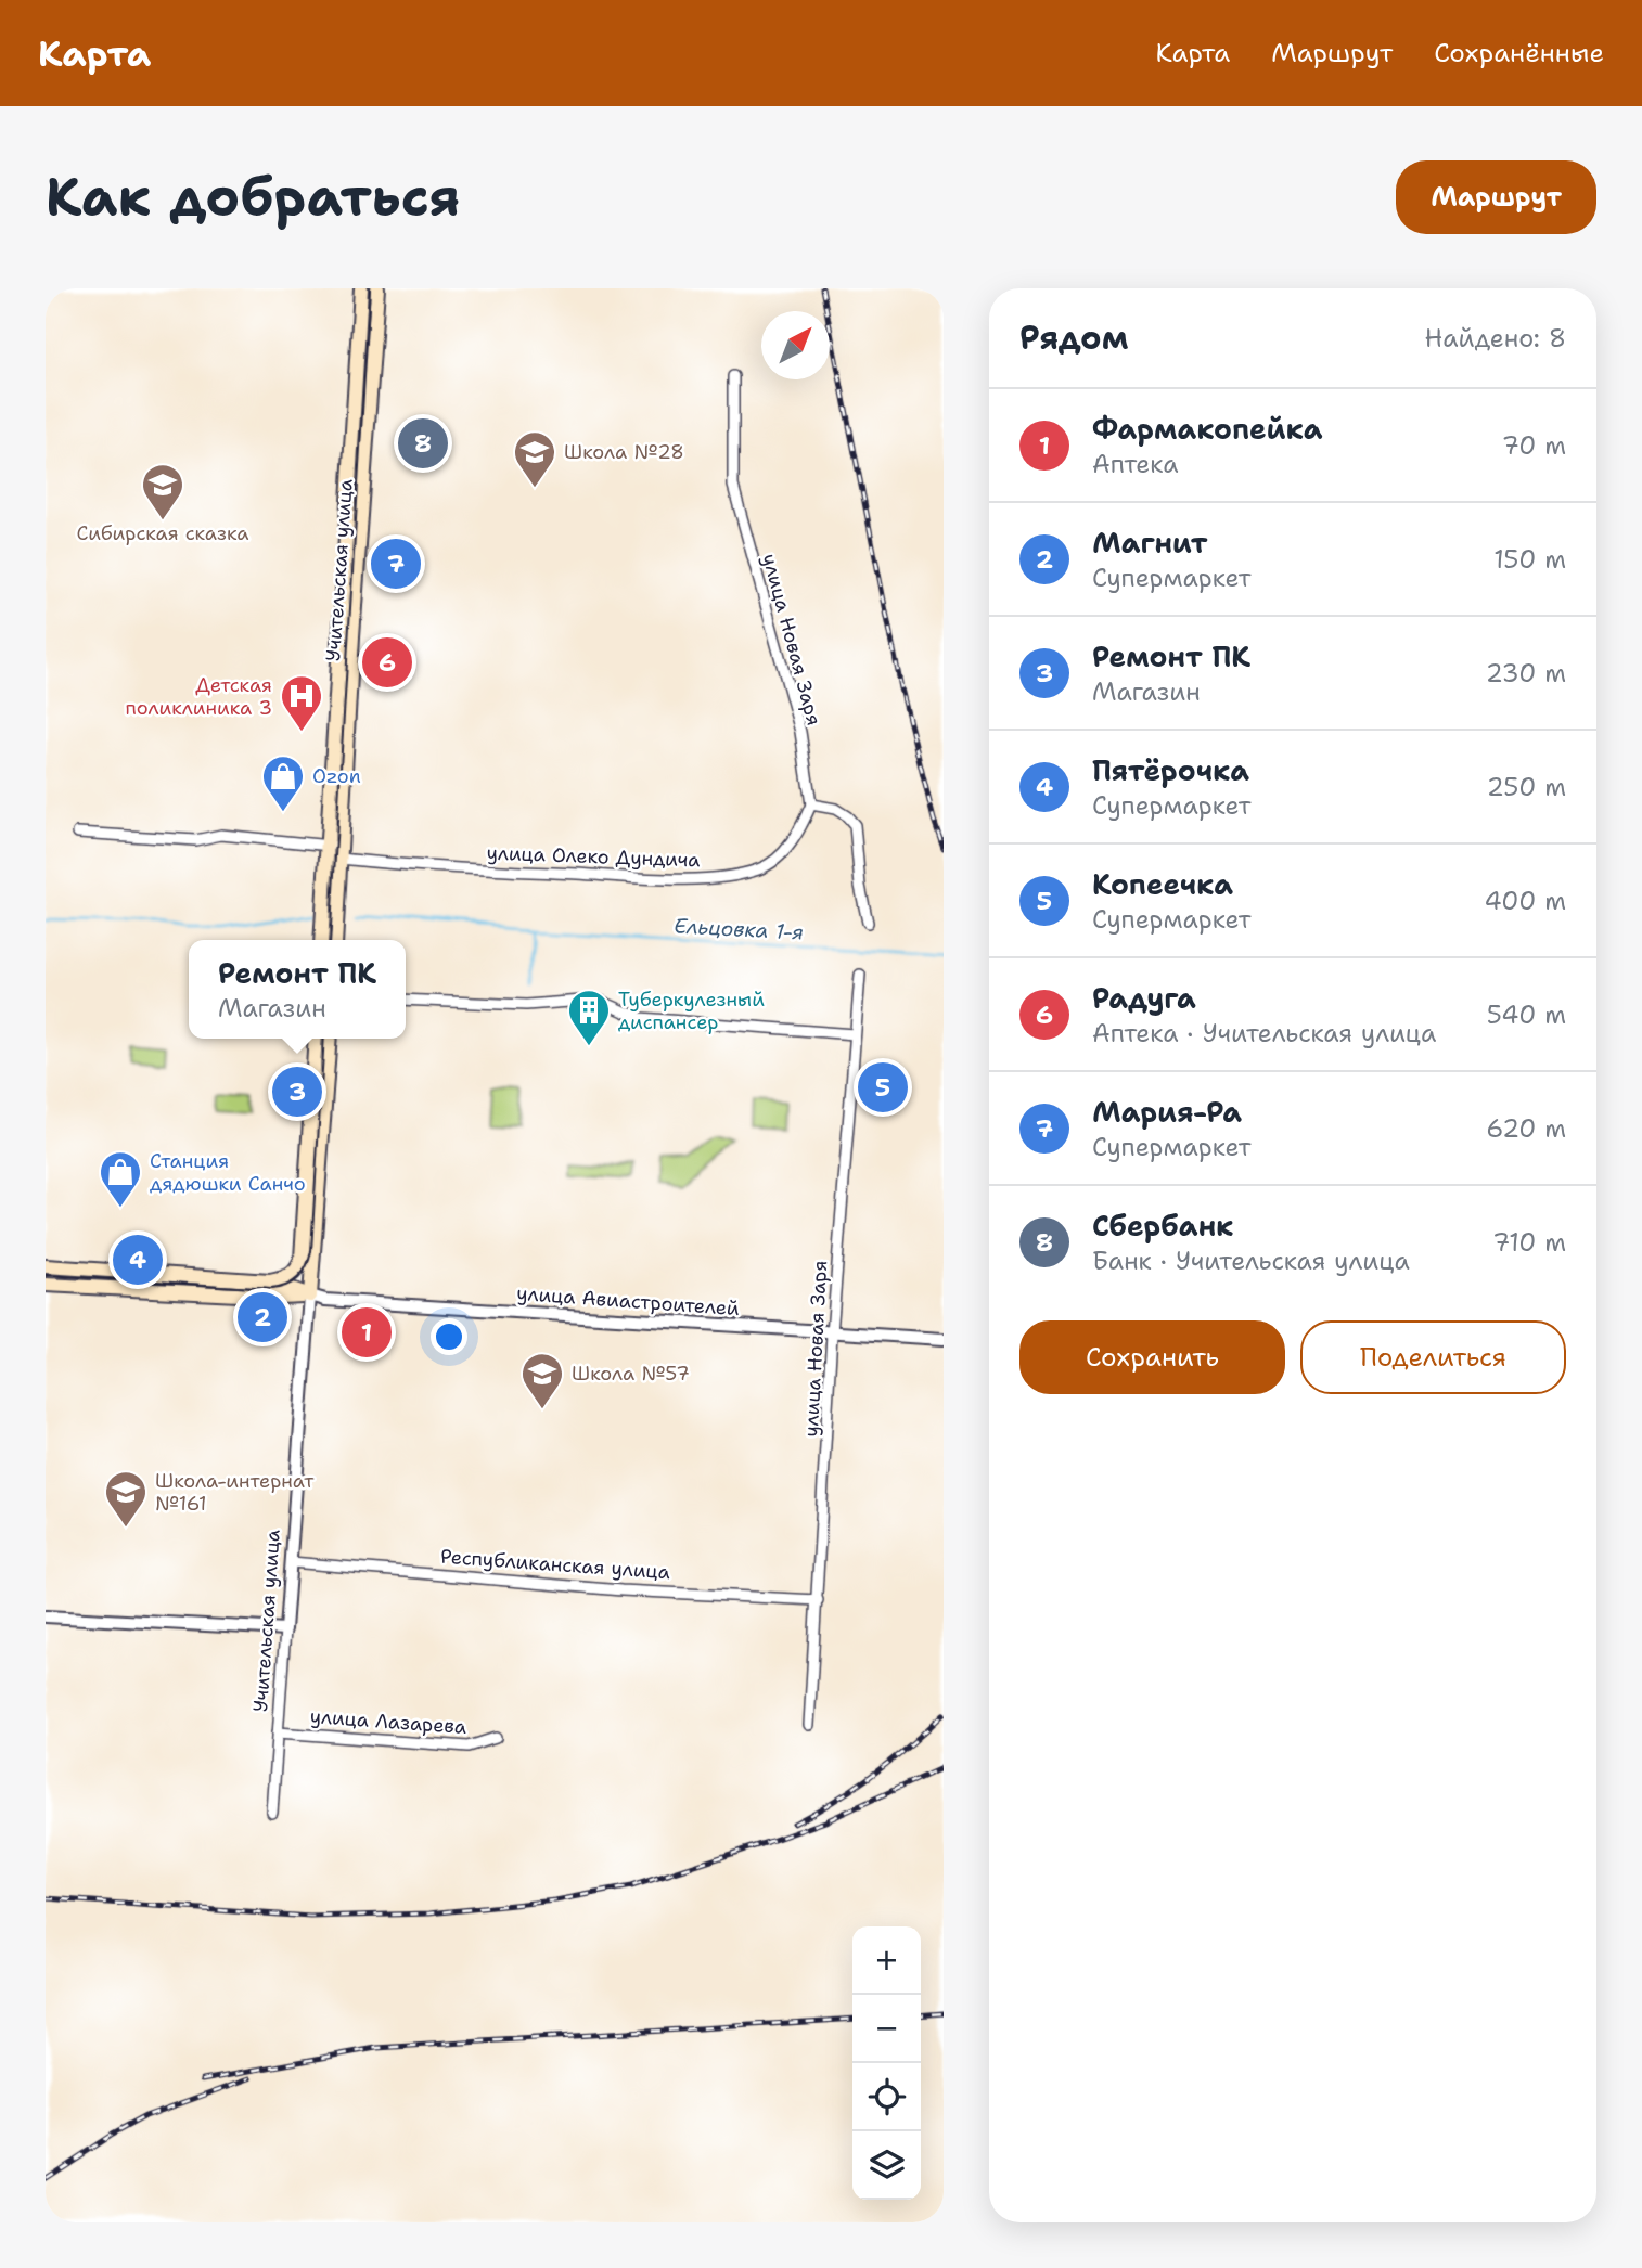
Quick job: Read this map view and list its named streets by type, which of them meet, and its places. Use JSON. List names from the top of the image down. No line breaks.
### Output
{"streets":{"main road":["Учительская улица","улица Авиастроителей"],"street":["улица Новая Заря","улица Олеко Дундича","Республиканская улица","улица Лазарева"]},"crossings":[["Учительская улица","улица Олеко Дундича"],["Учительская улица","улица Авиастроителей"],["Учительская улица","Республиканская улица"],["Учительская улица","улица Лазарева"],["улица Новая Заря","улица Олеко Дундича"],["улица Новая Заря","улица Авиастроителей"],["улица Новая Заря","Республиканская улица"]],"water":["Ельцовка 1-я"],"places":{"school or university":["Школа №28","Сибирская сказка","Школа №57","Школа-интернат №161"],"hospital":["Детская поликлиника 3"],"shop":["Ozon","Станция дядюшки Санчо"],"building":["Туберкулезный диспансер"]},"north":"top right","page":{"header":"Карта","nav":["Карта","Маршрут","Сохранённые"],"buttons":["Маршрут",["Сохранить","Поделиться"]],"title":"Как добраться","heading":["Рядом","Найдено: 8"],"list":[{"mark":"1","name":"Фармакопейка","note":"Аптека","value":"70 m"},{"mark":"2","name":"Магнит","note":"Супермаркет","value":"150 m"},{"mark":"3","name":"Ремонт ПК","note":"Магазин","value":"230 m"},{"mark":"4","name":"Пятёрочка","note":"Супермаркет","value":"250 m"},{"mark":"5","name":"Копеечка","note":"Супермаркет","value":"400 m"},{"mark":"6","name":"Радуга","note":"Аптека · Учительская улица","value":"540 m"},{"mark":"7","name":"Мария-Ра","note":"Супермаркет","value":"620 m"},{"mark":"8","name":"Сбербанк","note":"Банк · Учительская улица","value":"710 m"}],"pins":["8","7","6","5","3","4","2","1"],"popup":["Ремонт ПК","Магазин"],"map_buttons":["+","−"]}}
